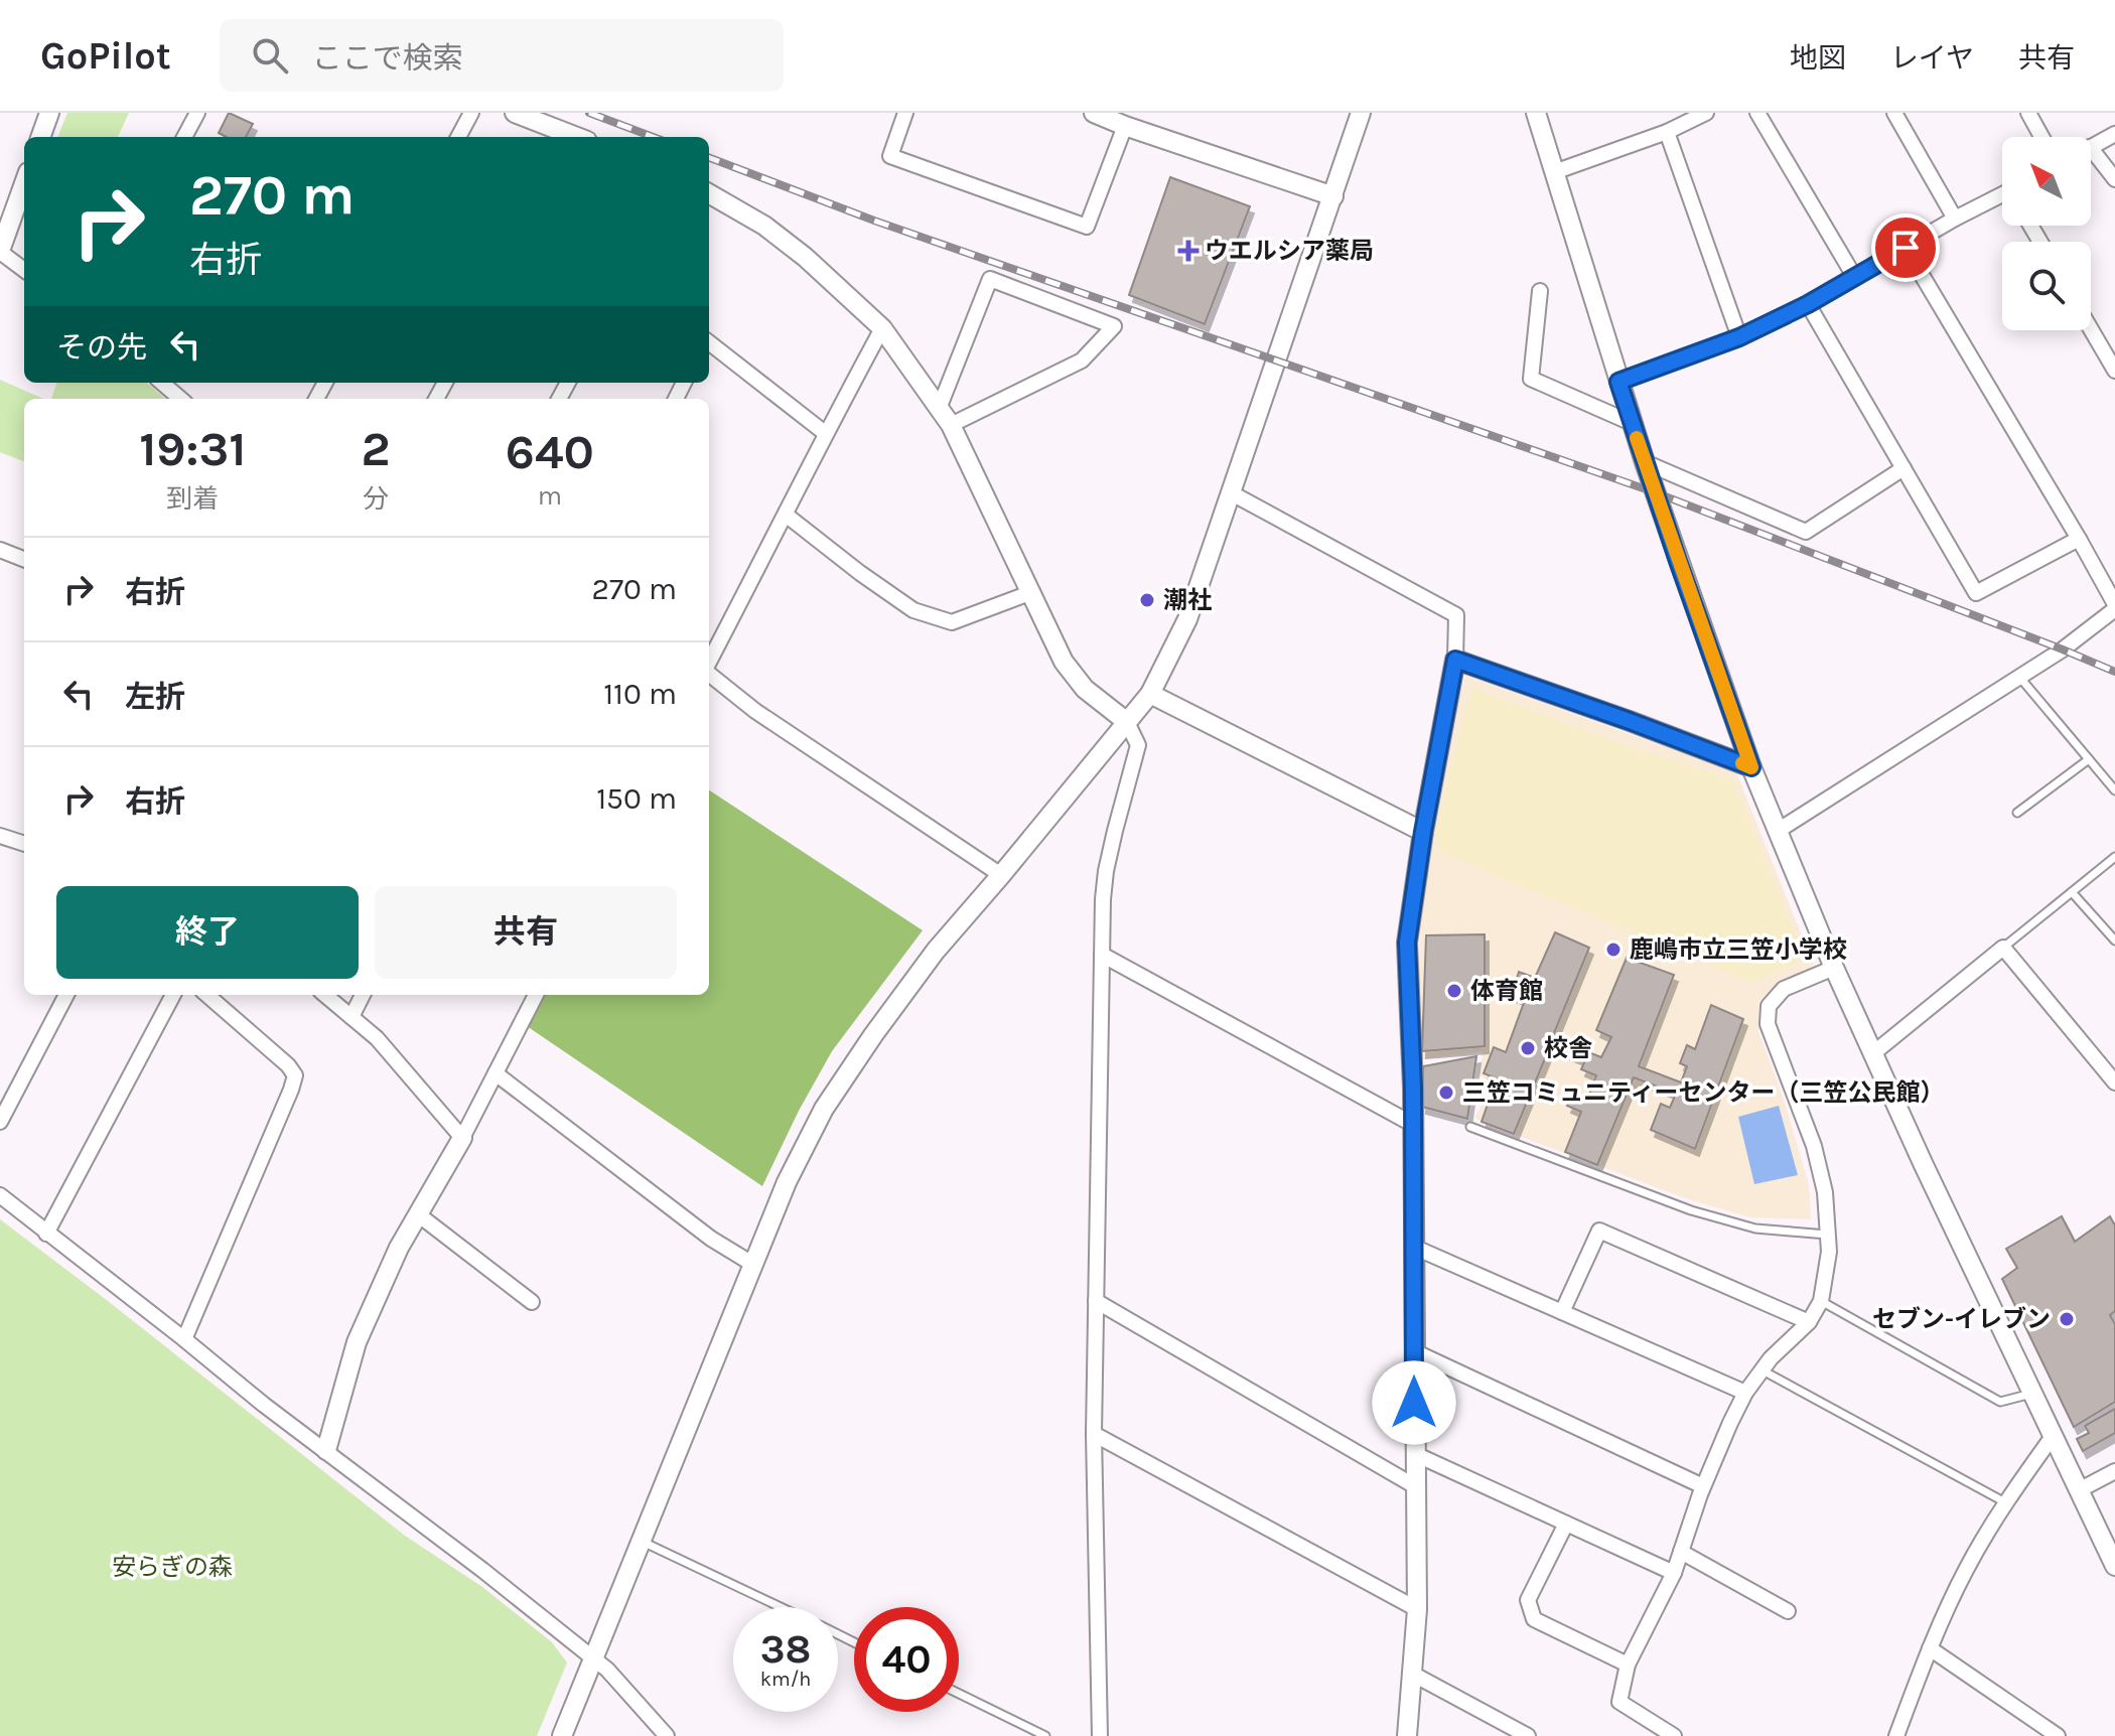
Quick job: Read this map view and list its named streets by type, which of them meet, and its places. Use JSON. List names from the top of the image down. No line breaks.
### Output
{"parks":["安らぎの森"],"places":{"health":["ウエルシア薬局"],"other":["潮社","鹿嶋市立三笠小学校","体育館","校舎","三笠コミュニティーセンター（三笠公民館）","セブン-イレブン"]},"north":"top left","page":{"header":"GoPilot","search":"ここで検索","nav":["地図","レイヤ","共有"],"turn":["270 m","右折"],"then":"その先","eta":["19:31","到着","2","分","640","m"],"list":[{"name":"右折","value":"270 m"},{"name":"左折","value":"110 m"},{"name":"右折","value":"150 m"}],"buttons":["終了","共有"],"speed":"38 km/h","limit":"40"}}
